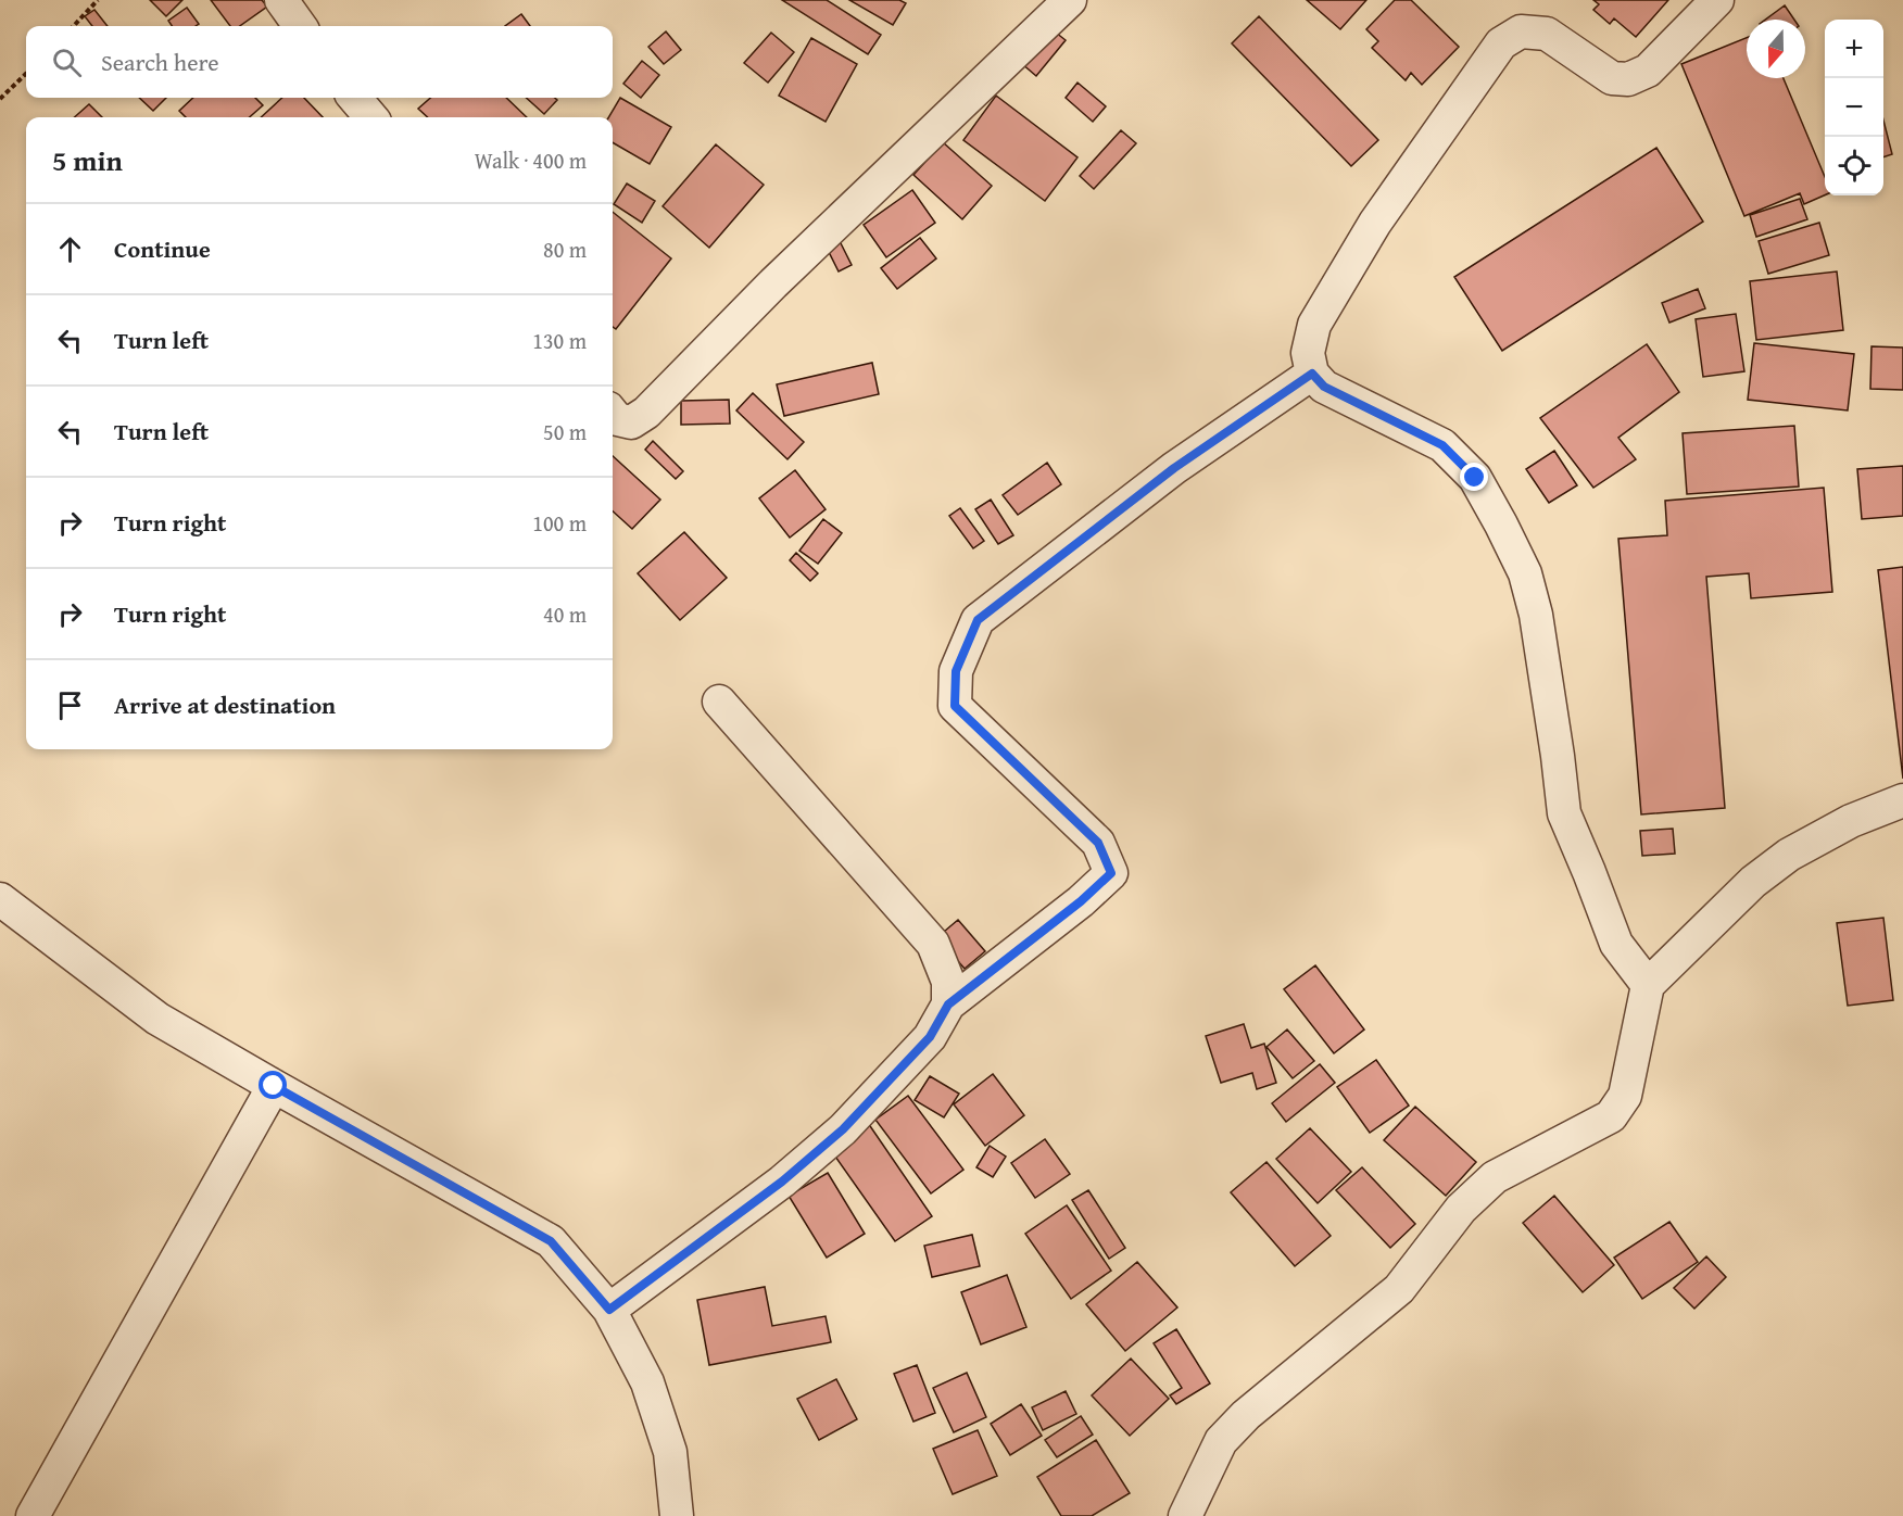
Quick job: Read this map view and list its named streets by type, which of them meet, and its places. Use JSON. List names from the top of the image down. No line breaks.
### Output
{"north":"bottom","page":{"map_buttons":["+","−"],"search":"Search here","heading":["5 min","Walk · 400 m"],"list":[["Continue","80 m"],["Turn left","130 m"],["Turn left","50 m"],["Turn right","100 m"],["Turn right","40 m"],"Arrive at destination"]}}
